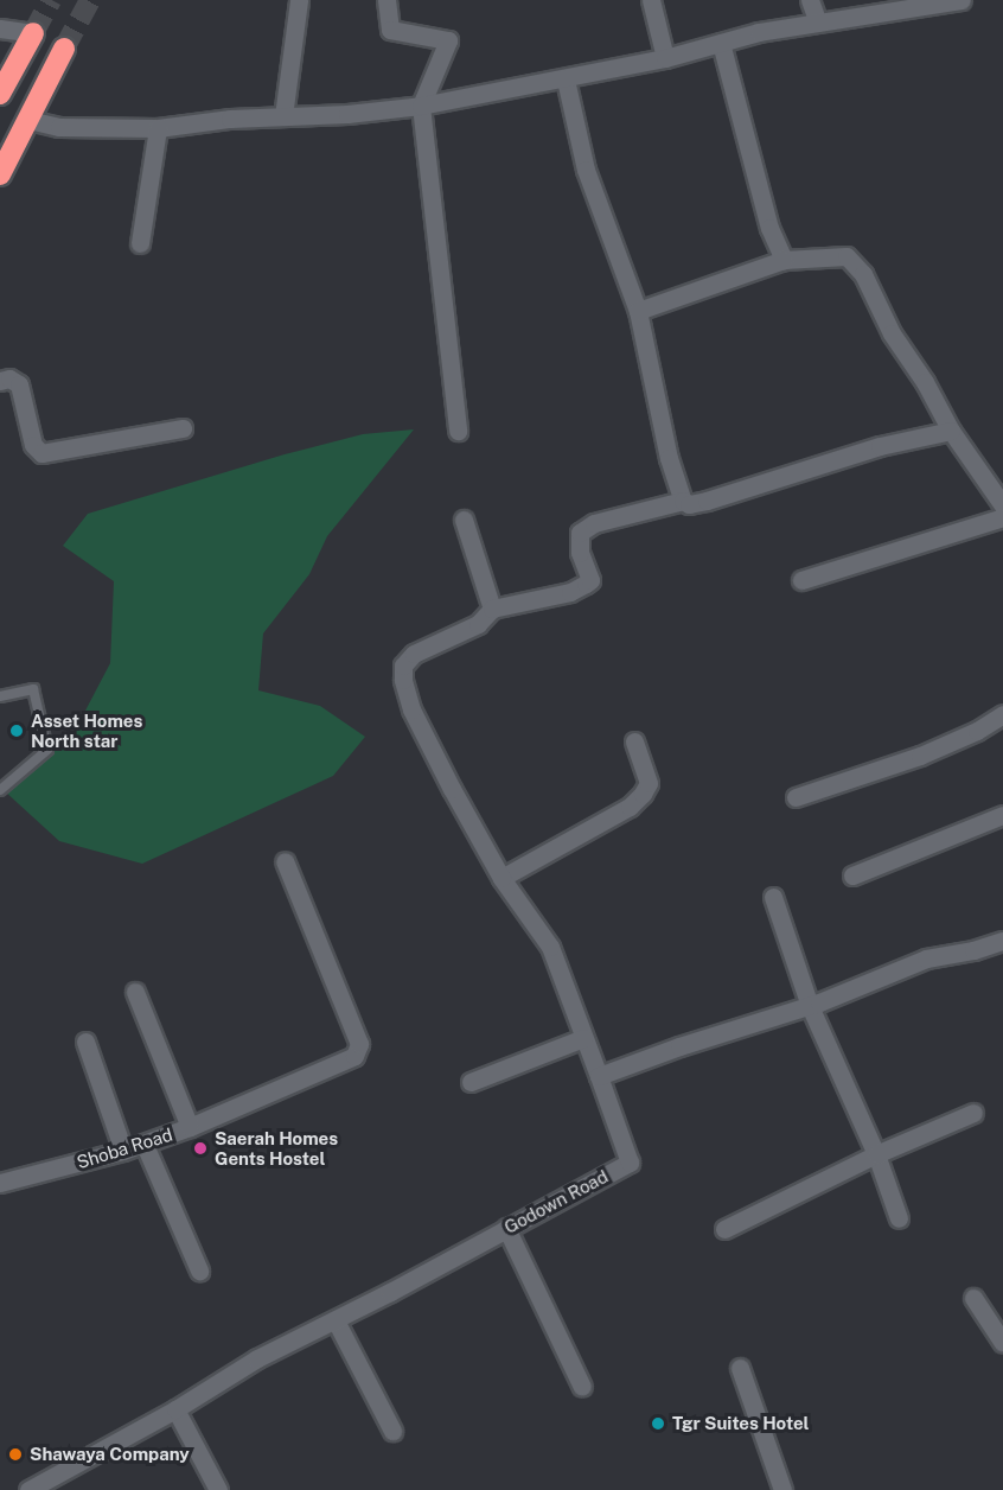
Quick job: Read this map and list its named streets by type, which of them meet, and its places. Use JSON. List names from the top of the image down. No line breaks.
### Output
{"streets":{"street":["Shoba Road","Godown Road"]},"places":["Asset Homes North star","Saerah Homes Gents Hostel","Tgr Suites Hotel","Shawaya Company"]}
